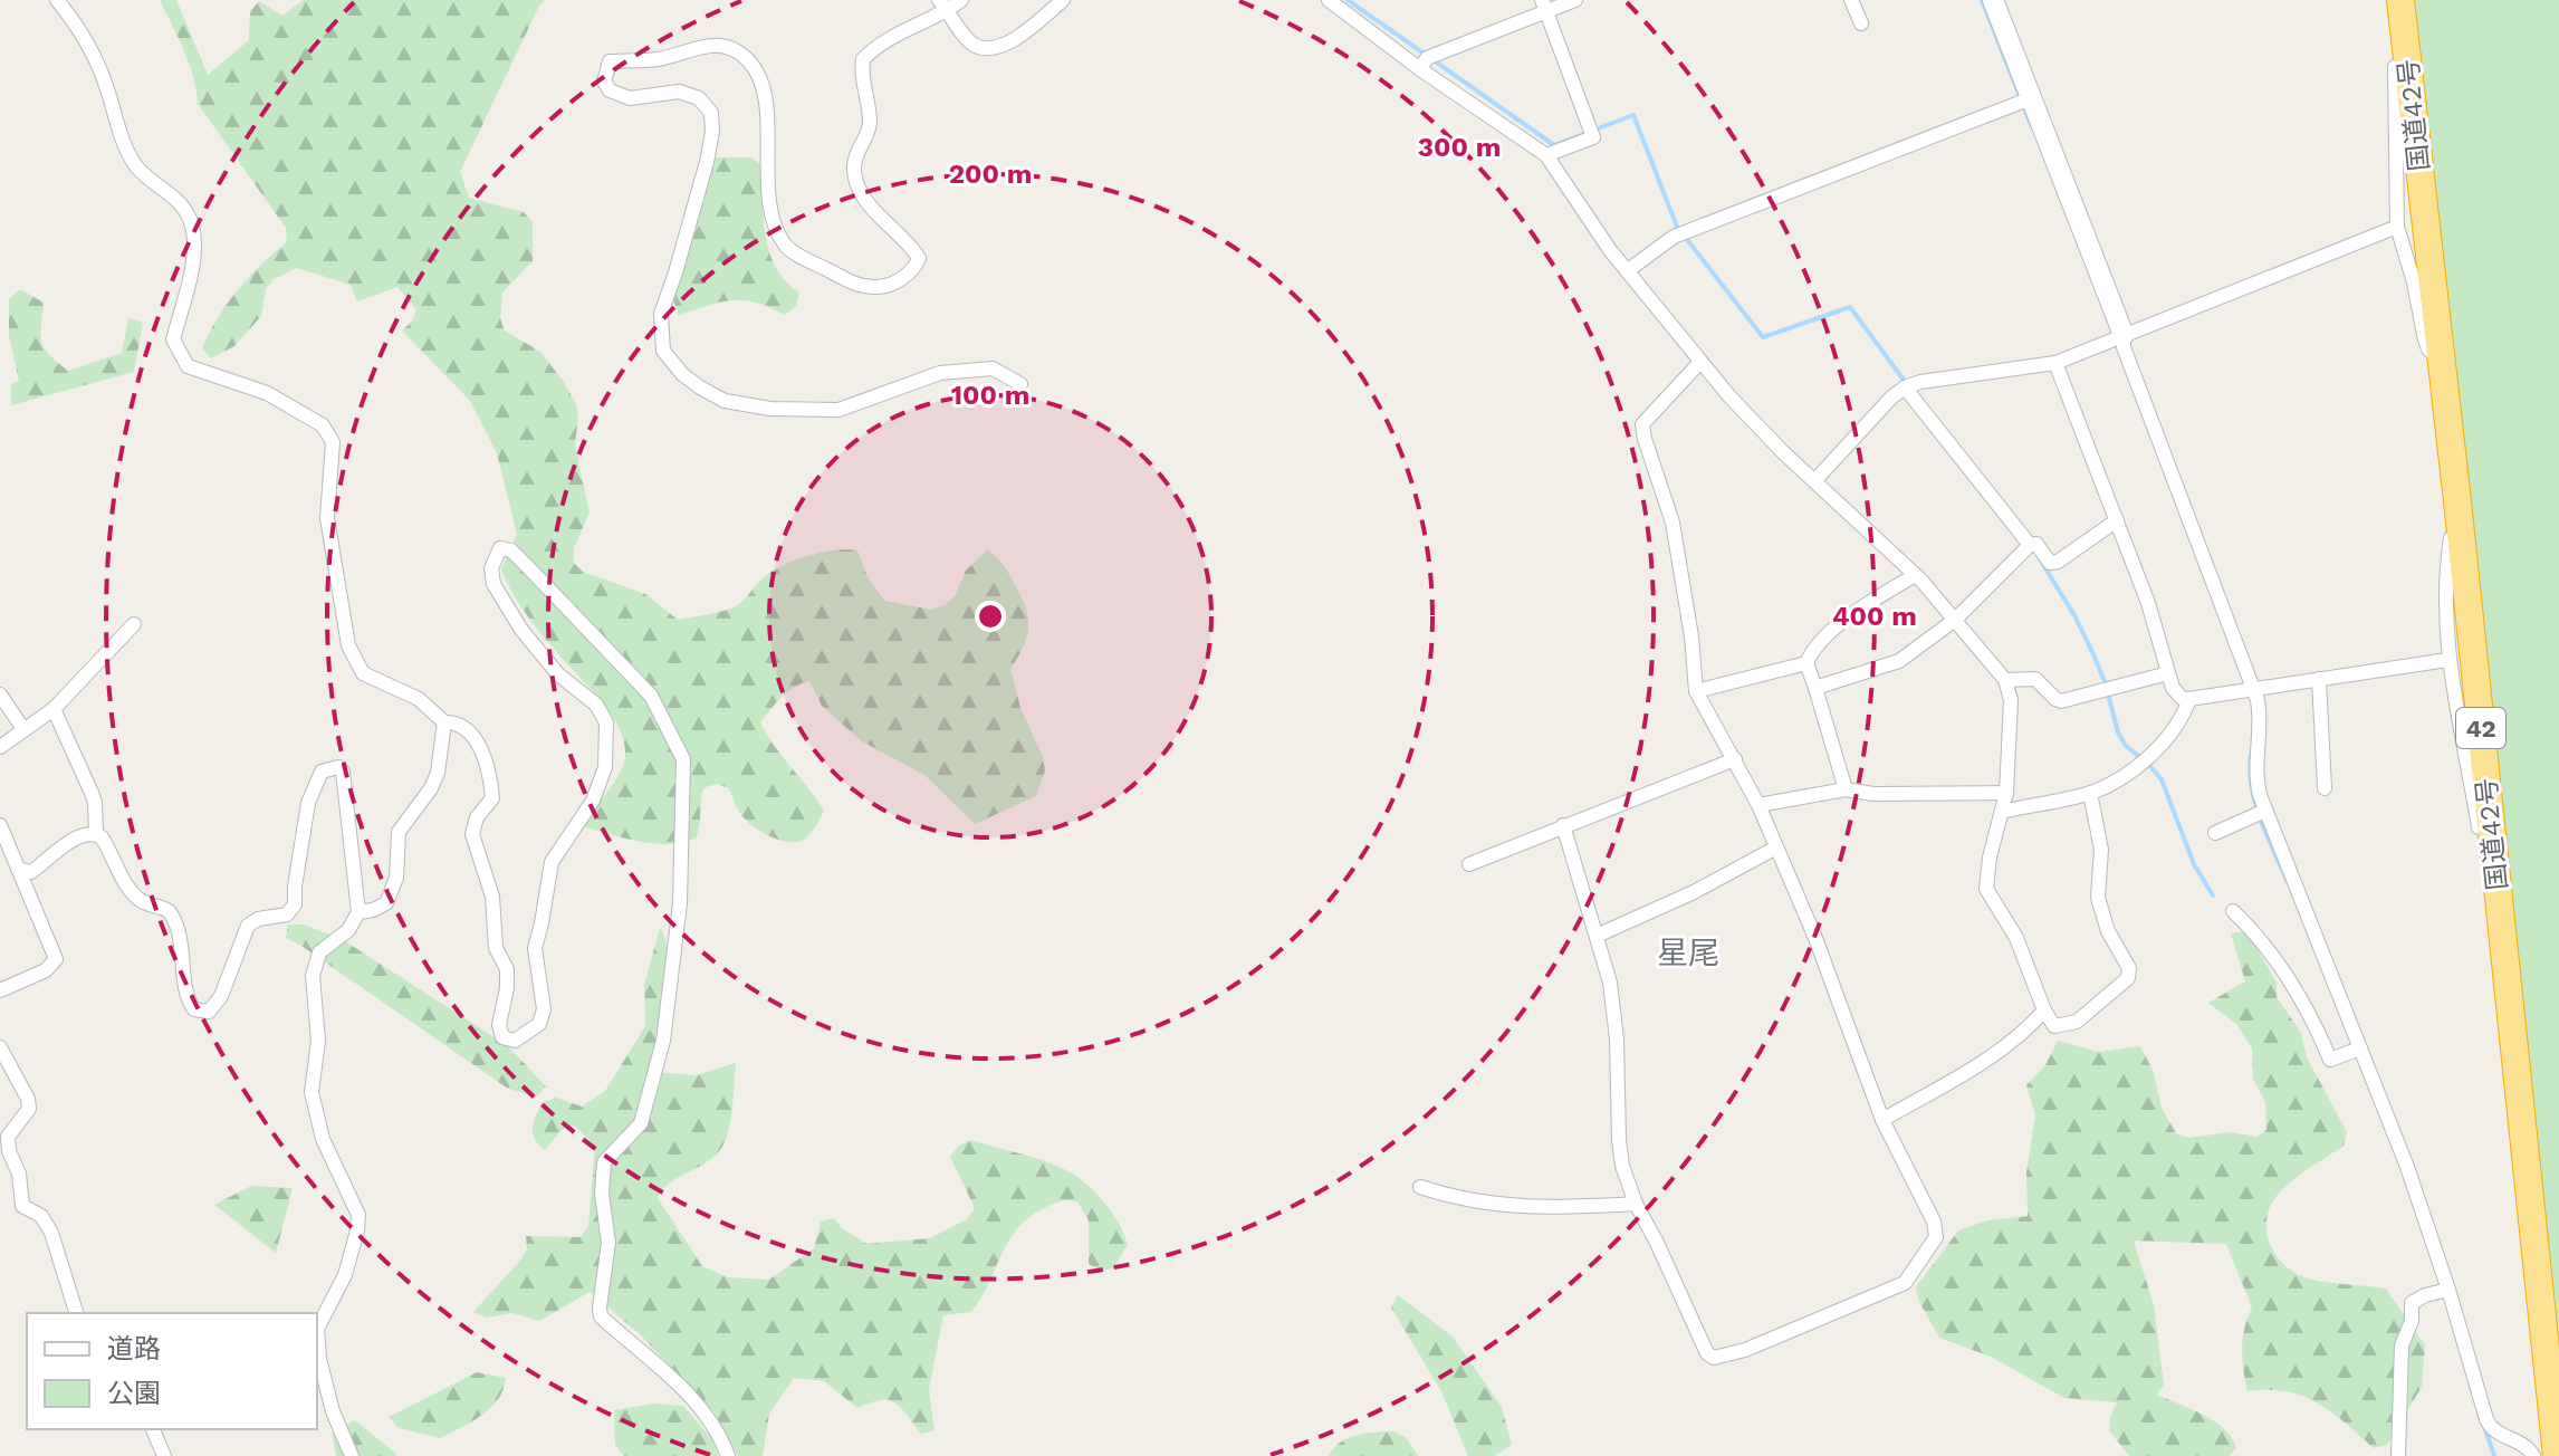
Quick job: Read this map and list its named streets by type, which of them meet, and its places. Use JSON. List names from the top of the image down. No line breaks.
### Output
{"streets":{"highway":["国道42号","42"]},"districts":["星尾"],"legend":["道路","公園"],"rings":["300 m","200 m","100 m","400 m"]}
